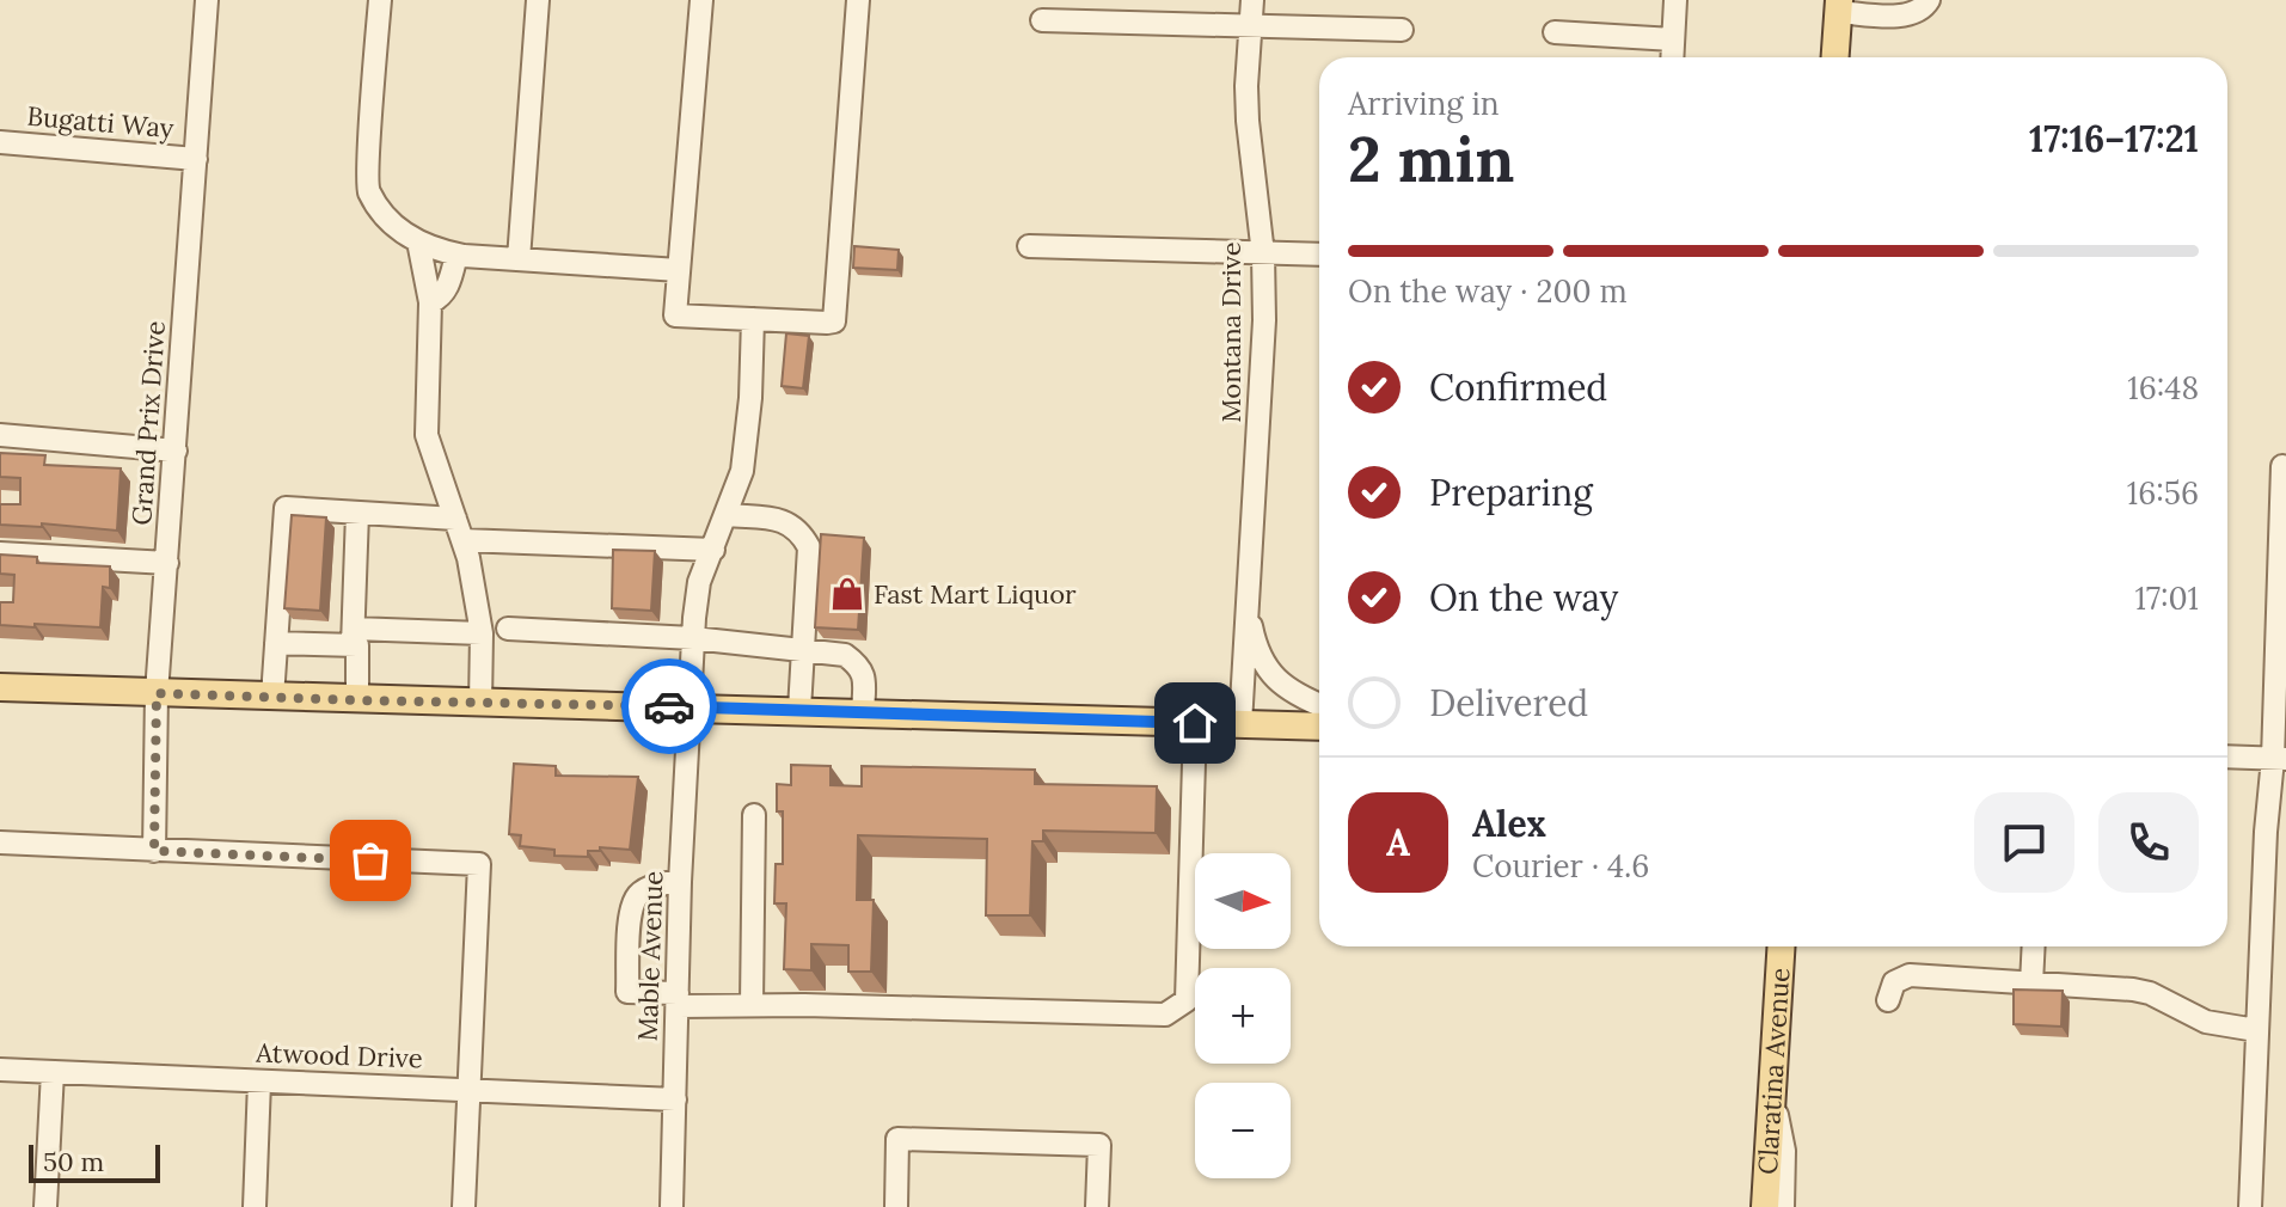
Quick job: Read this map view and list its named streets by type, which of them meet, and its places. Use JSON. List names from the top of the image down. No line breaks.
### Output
{"streets":{"main road":["Claratina Avenue"],"street":["Bugatti Way","Montana Drive","Grand Prix Drive","Mable Avenue","Atwood Drive"]},"crossings":[["Bugatti Way","Grand Prix Drive"],["Mable Avenue","Atwood Drive"]],"places":{"shop":["Fast Mart Liquor"]},"scale_bar":"50 m","north":"right","page":{"heading":["2 min","Arriving in","17:16–17:21"],"panel":["Alex","Courier · 4.6"],"bar":"On the way · 200 m","list":[["Confirmed","16:48"],["Preparing","16:56"],["On the way","17:01"],"Delivered"],"round":"A","map_buttons":["+","−"],"scale":"50 m"}}
